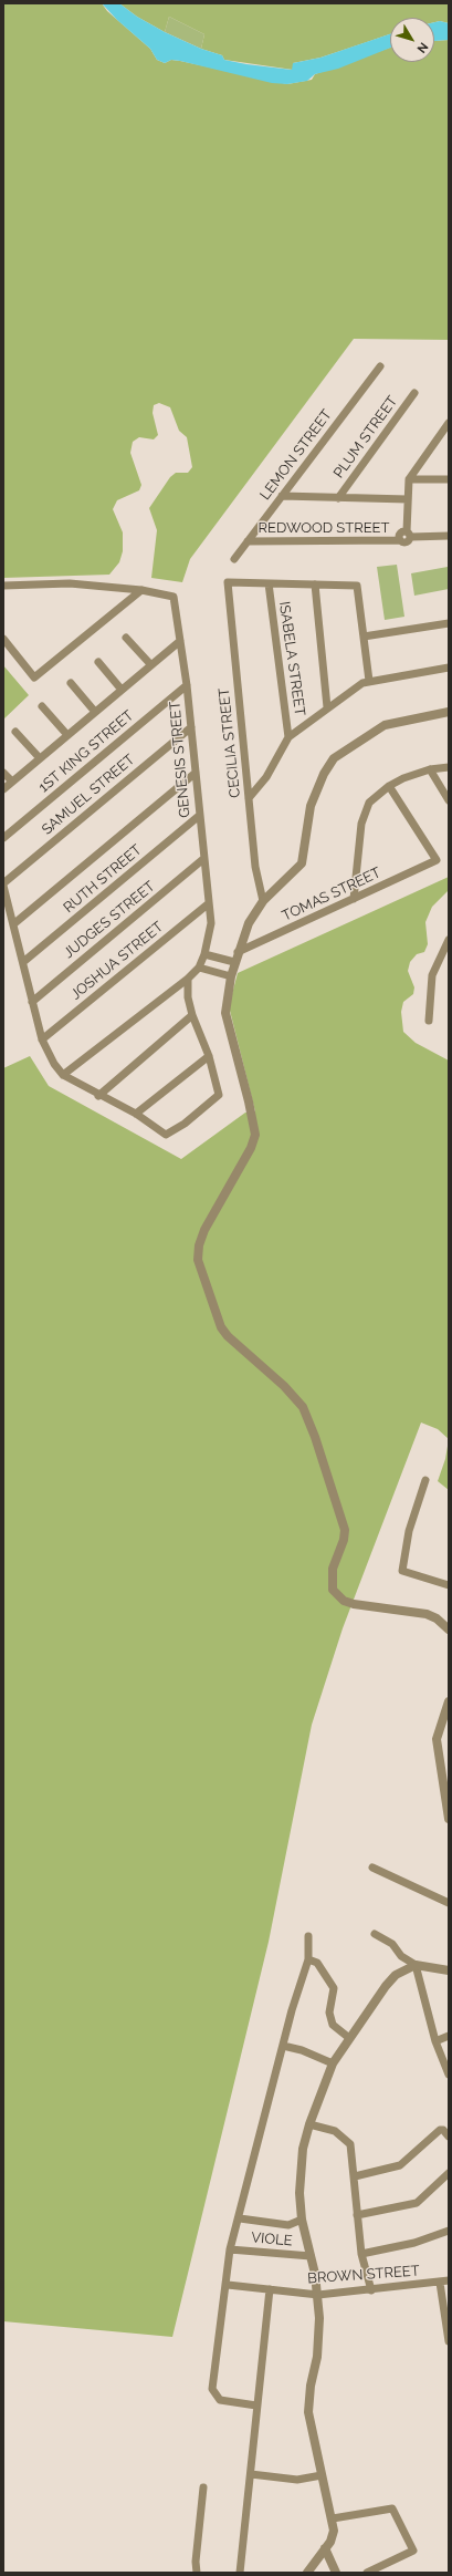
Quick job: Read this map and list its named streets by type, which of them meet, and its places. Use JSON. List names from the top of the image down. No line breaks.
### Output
{"streets":{"street":["PLUM STREET","LEMON STREET","REDWOOD STREET","ISABELA STREET","CECILIA STREET","1ST KING STREET","GENESIS STREET","SAMUEL STREET","RUTH STREET","TOMAS STREET","JUDGES STREET","JOSHUA STREET","VIOLE","BROWN STREET"]},"crossings":[["LEMON STREET","REDWOOD STREET"],["ISABELA STREET","CECILIA STREET"],["1ST KING STREET","GENESIS STREET"],["GENESIS STREET","SAMUEL STREET"],["GENESIS STREET","RUTH STREET"],["GENESIS STREET","JUDGES STREET"],["GENESIS STREET","JOSHUA STREET"]],"north":"bottom right"}
